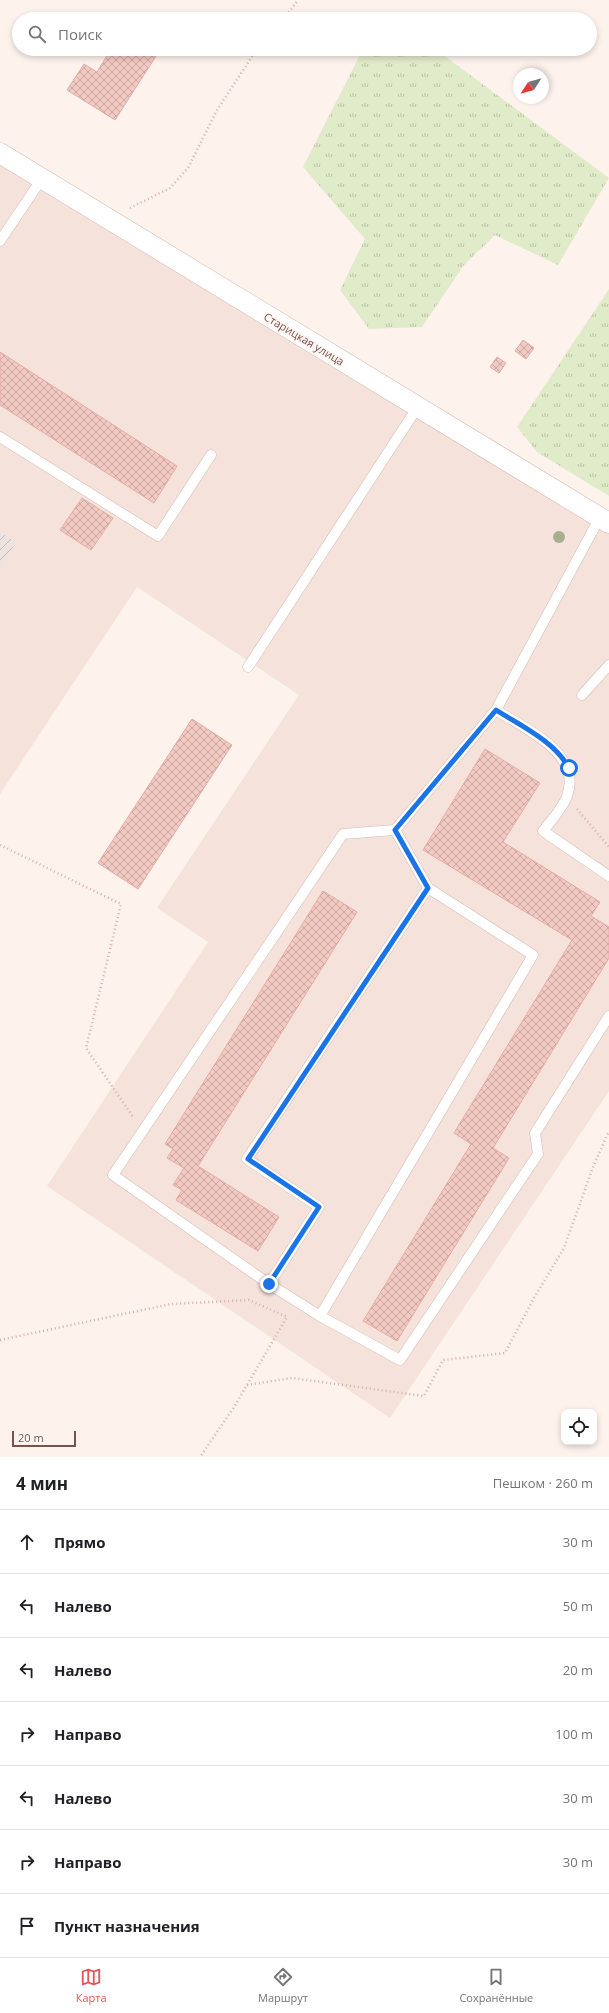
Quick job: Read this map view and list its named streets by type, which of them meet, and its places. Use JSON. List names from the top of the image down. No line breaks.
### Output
{"streets":{"street":["Старицкая улица"]},"scale_bar":"20 m","north":"bottom left","page":{"search":"Поиск","scale":"20 m","heading":["4 мин","Пешком · 260 m"],"list":[["Прямо","30 m"],["Налево","50 m"],["Налево","20 m"],["Направо","100 m"],["Налево","30 m"],["Направо","30 m"],"Пункт назначения"],"nav":["Карта","Маршрут","Сохранённые"]}}
